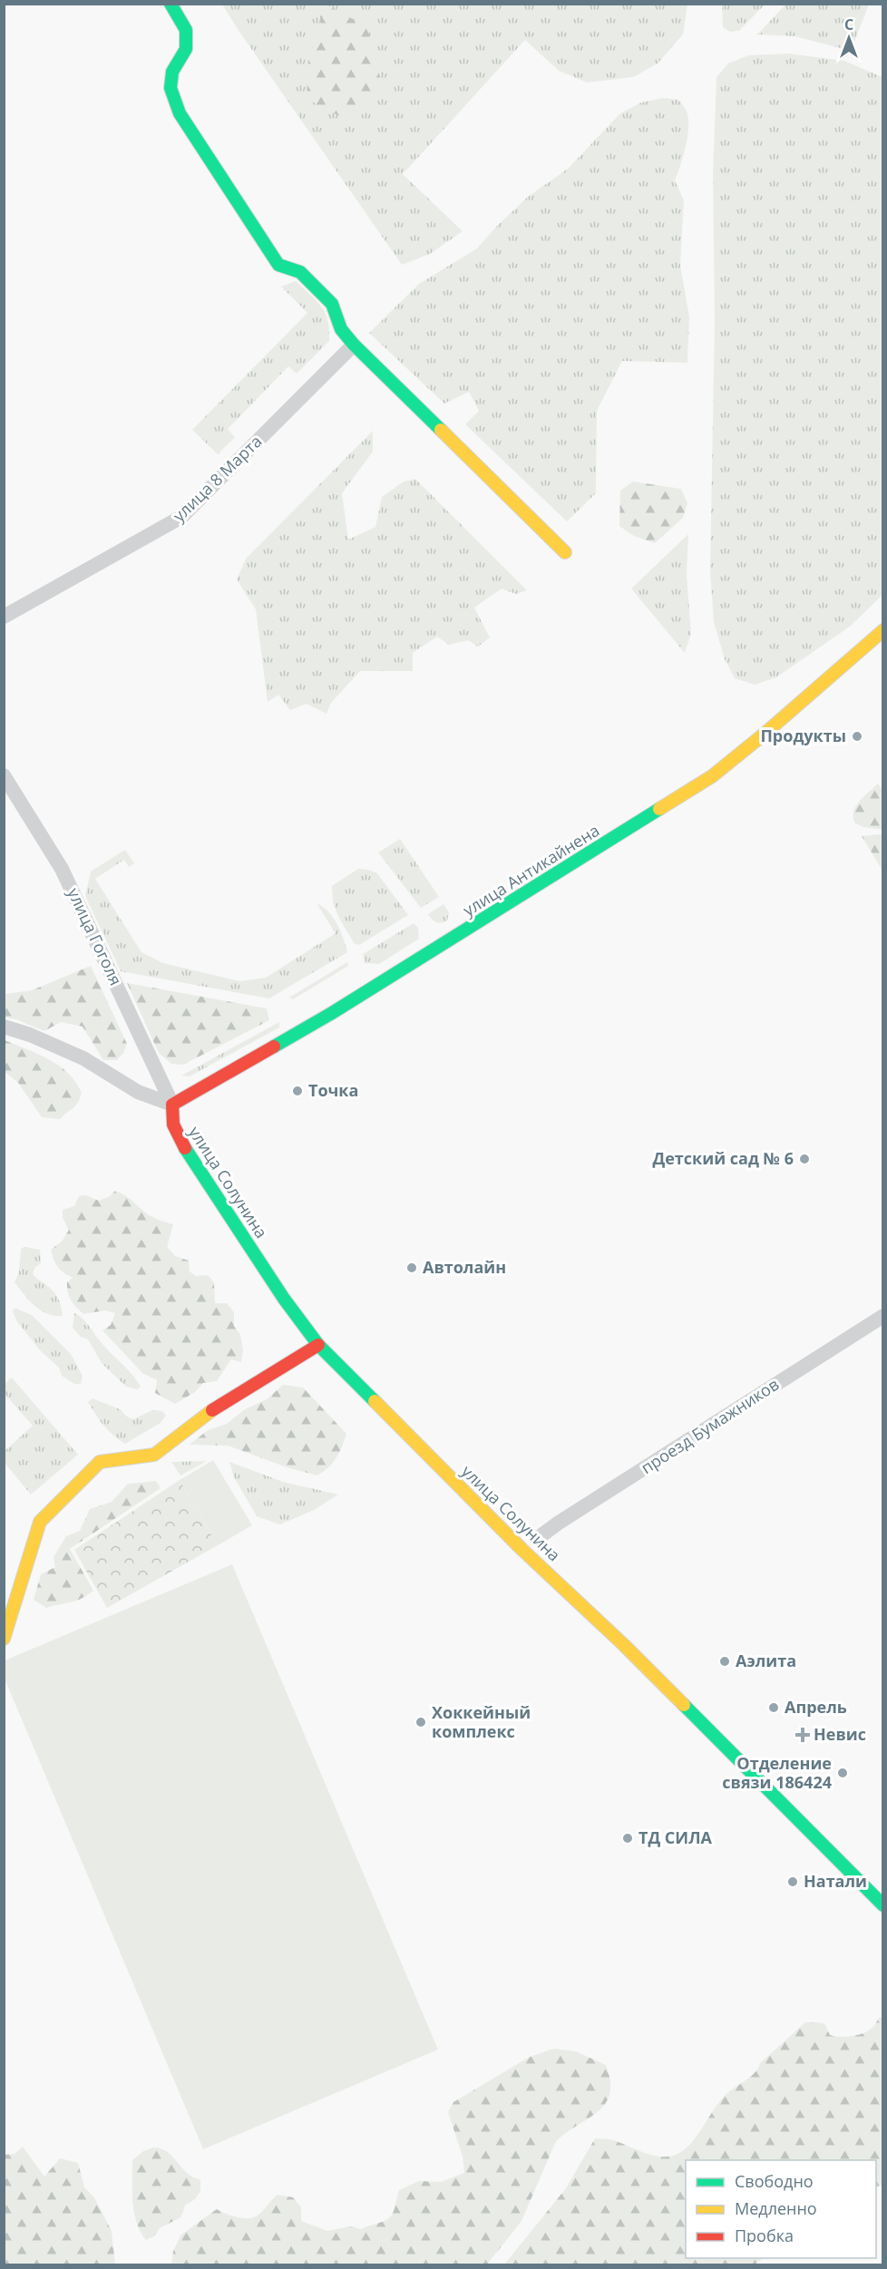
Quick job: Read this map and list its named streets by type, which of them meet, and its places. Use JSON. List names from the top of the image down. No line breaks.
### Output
{"streets":{"street":["улица 8 Марта","улица Антикайнена","улица Гоголя","улица Солунина","проезд Бумажников"]},"crossings":[["улица Антикайнена","улица Гоголя"],["улица Антикайнена","улица Солунина"],["улица Гоголя","улица Солунина"]],"places":{"other":["Продукты","Точка","Детский сад № 6","Автолайн","Аэлита","Апрель","Хоккейный комплекс","Отделение связи 186424","ТД СИЛА","Натали"],"health":["Невис"]},"legend":["Свободно","Медленно","Пробка"],"north":"top"}
